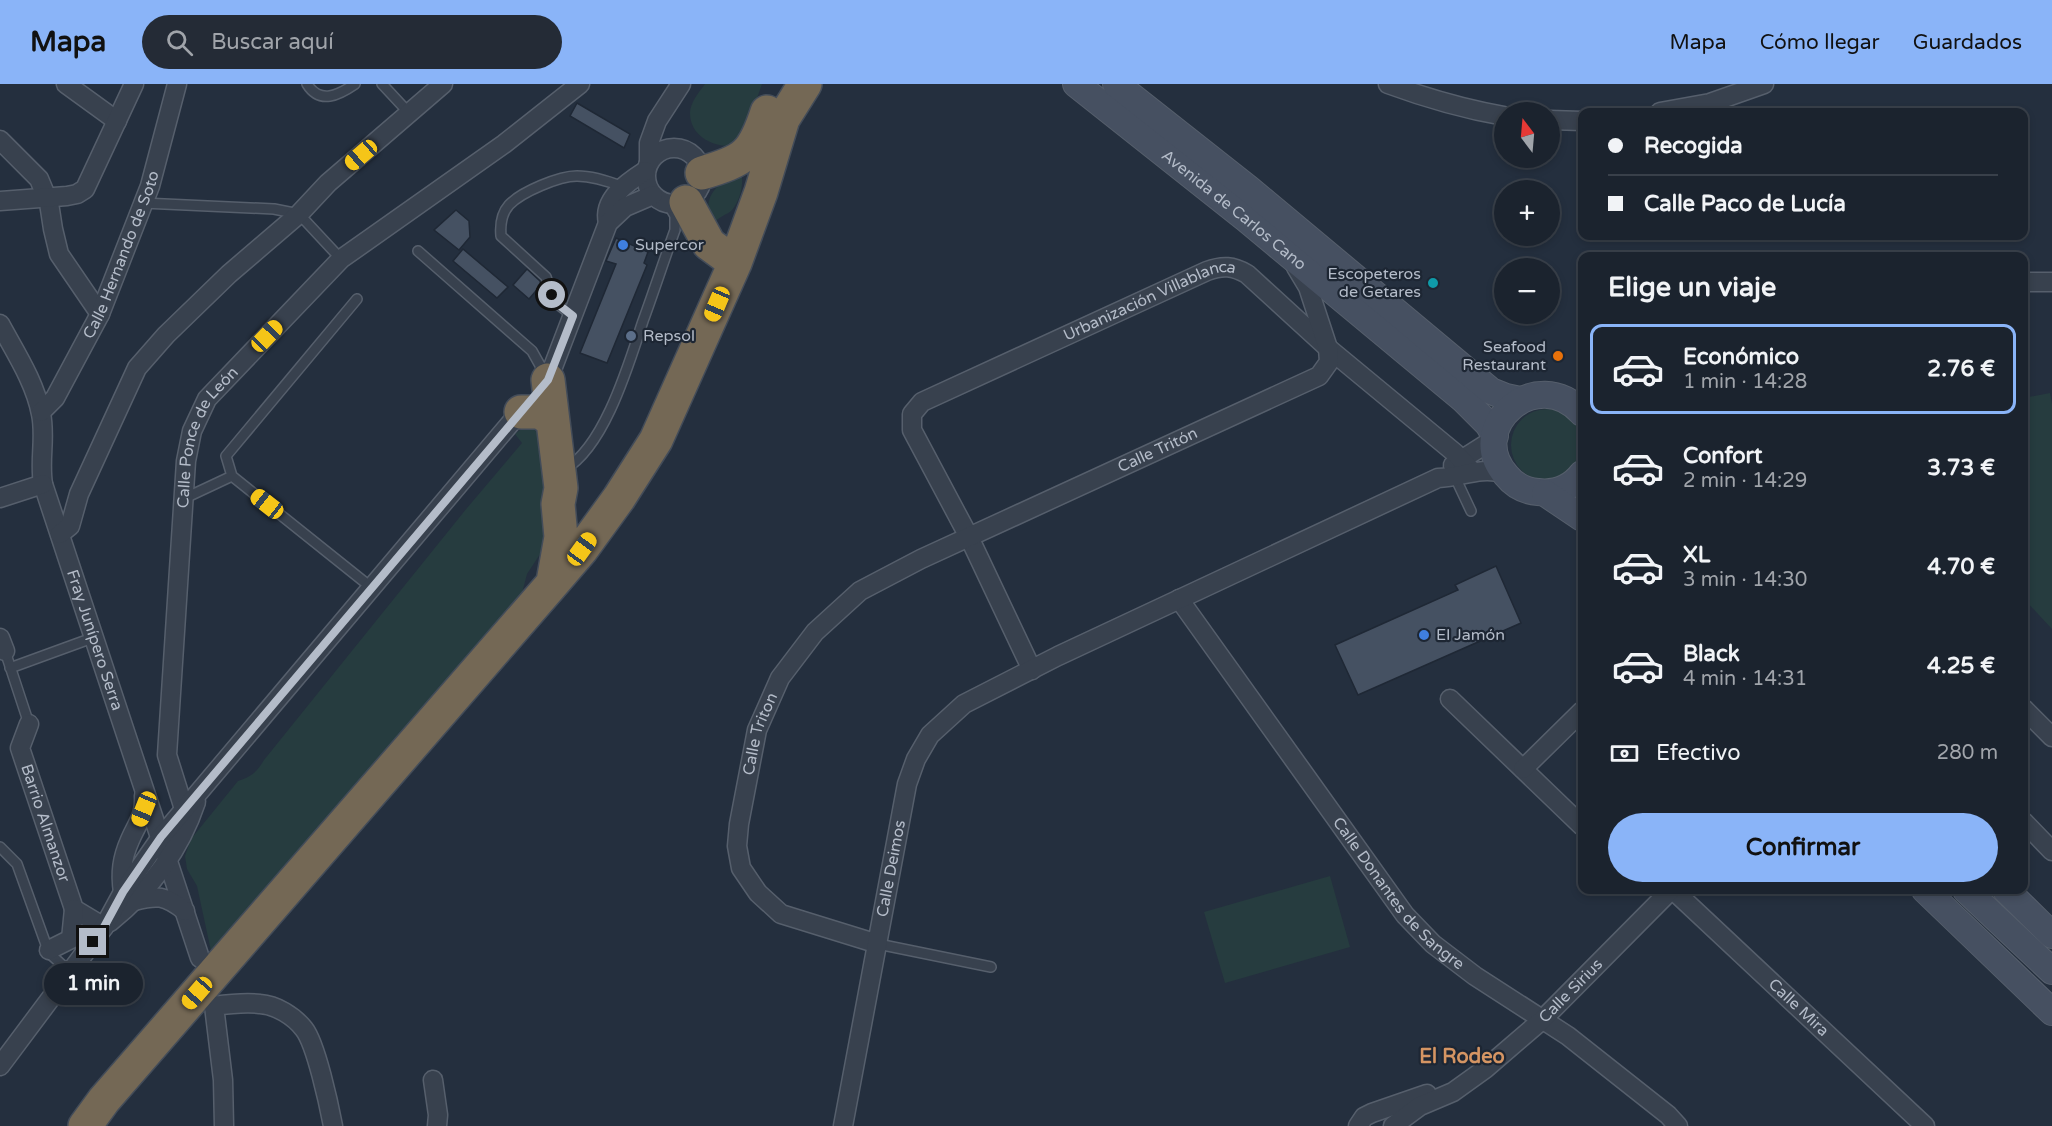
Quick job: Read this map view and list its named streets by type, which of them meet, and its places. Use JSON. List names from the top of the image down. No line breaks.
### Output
{"streets":{"street":["Avenida de Carlos Cano","Calle Hernando de Soto","Urbanización Villablanca","Calle Ponce de León","Calle Tritón","Fray Junípero Serra","Calle Triton","Barrio Almanzor","Calle Deimos","Calle Donantes de Sangre","Calle Sirius","Calle Mira"]},"crossings":[["Avenida de Carlos Cano","Calle Deimos"],["Calle Hernando de Soto","Fray Junípero Serra"],["Urbanización Villablanca","Calle Tritón"],["Urbanización Villablanca","Calle Triton"],["Urbanización Villablanca","Calle Deimos"],["Calle Tritón","Calle Triton"],["Fray Junípero Serra","Barrio Almanzor"],["Calle Triton","Calle Deimos"],["Calle Deimos","Calle Donantes de Sangre"],["Calle Donantes de Sangre","Calle Sirius"]],"districts":["El Rodeo"],"places":["Supercor","Escopeteros de Getares","Repsol","Seafood Restaurant","El Jamón"],"north":"top","page":{"header":"Mapa","search":"Buscar aquí","nav":["Mapa","Cómo llegar","Guardados"],"map_buttons":["+","−"],"banner":["Recogida","Calle Paco de Lucía"],"heading":"Elige un viaje","list":[{"name":"Económico","note":"1 min · 14:28","value":"2.76 €"},{"name":"Confort","note":"2 min · 14:29","value":"3.73 €"},{"name":"XL","note":"3 min · 14:30","value":"4.70 €"},{"name":"Black","note":"4 min · 14:31","value":"4.25 €"}],"pay":["Efectivo","280 m"],"buttons":"Confirmar","bubble":"1 min"}}
